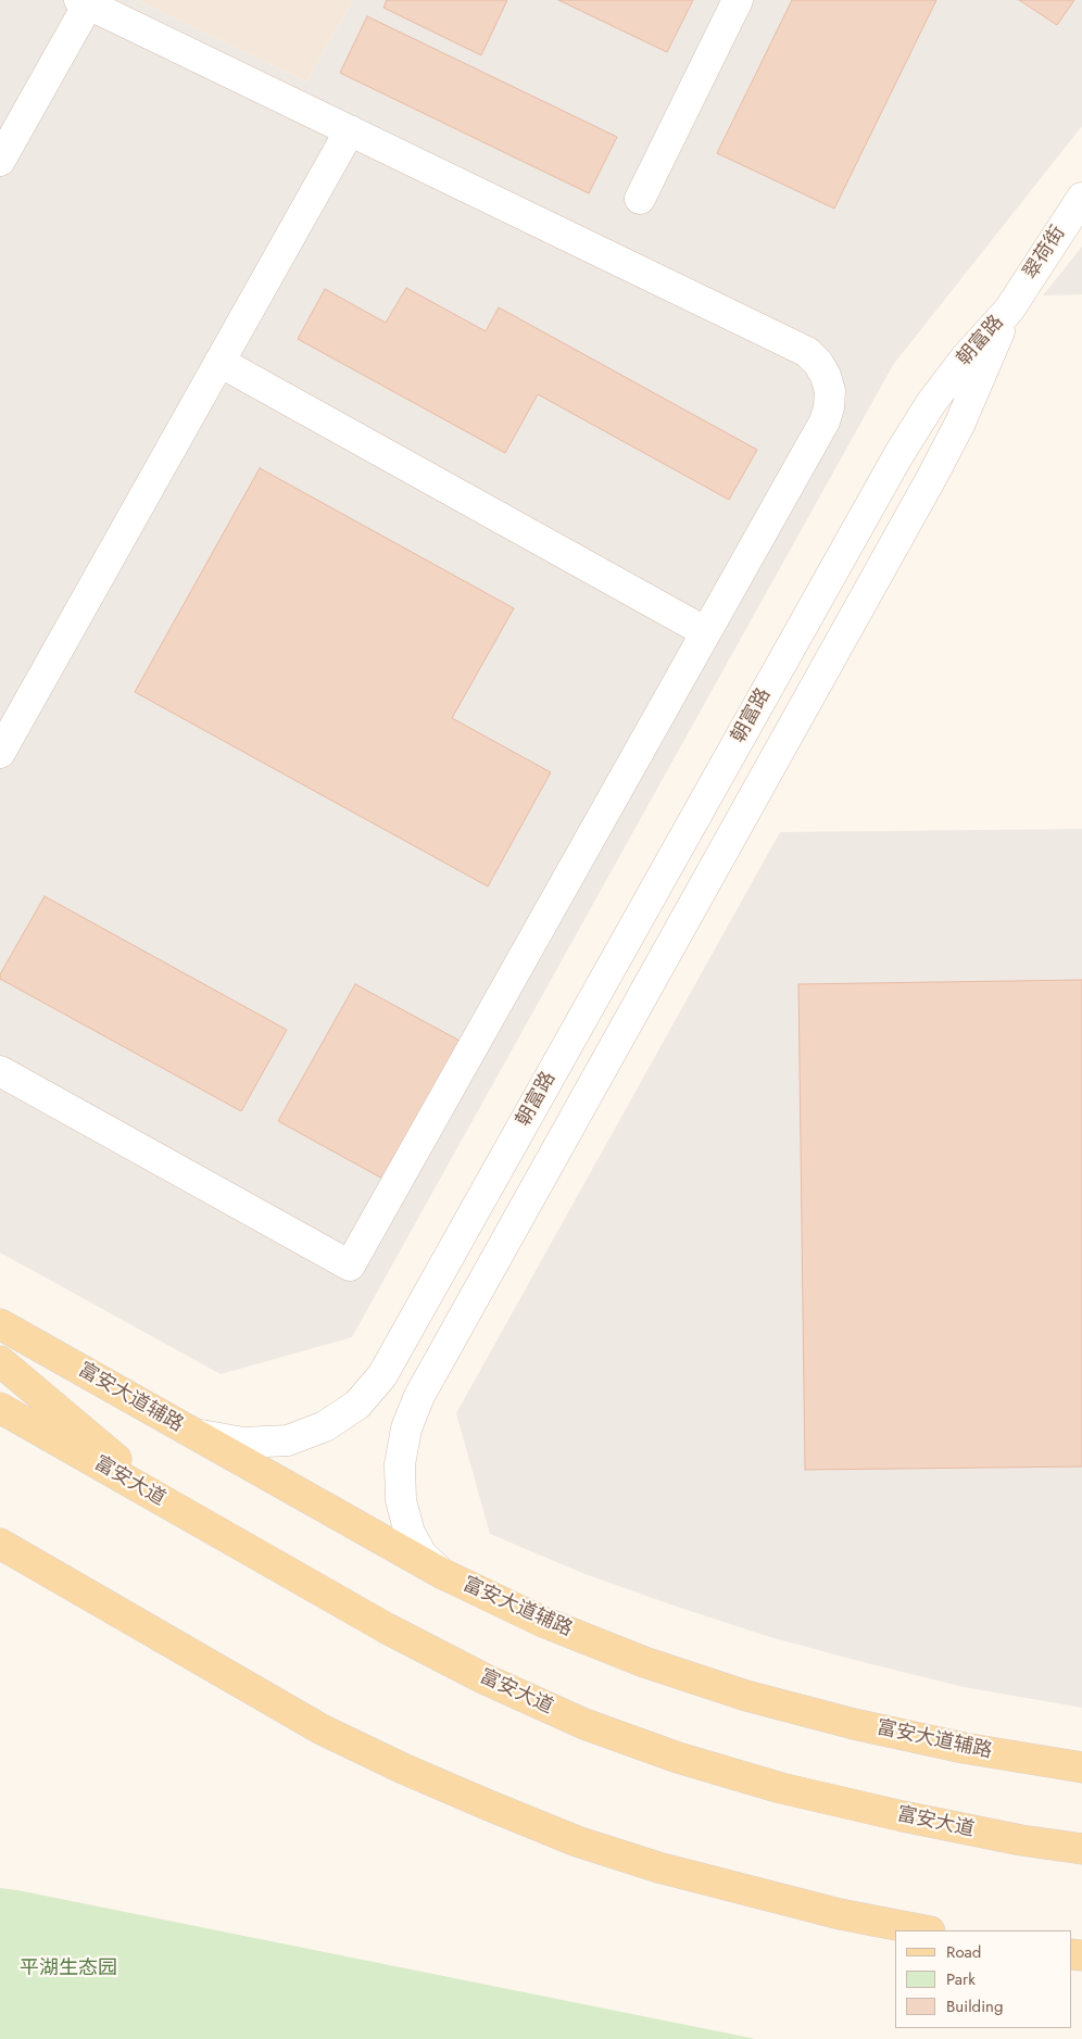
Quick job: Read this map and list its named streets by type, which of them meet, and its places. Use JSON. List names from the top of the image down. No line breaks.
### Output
{"streets":{"main road":["富安大道辅路","富安大道"],"street":["翠荷街","朝富路"]},"crossings":[["翠荷街","朝富路"],["朝富路","富安大道辅路"]],"parks":["平湖生态园"],"legend":["Road","Park","Building"]}
